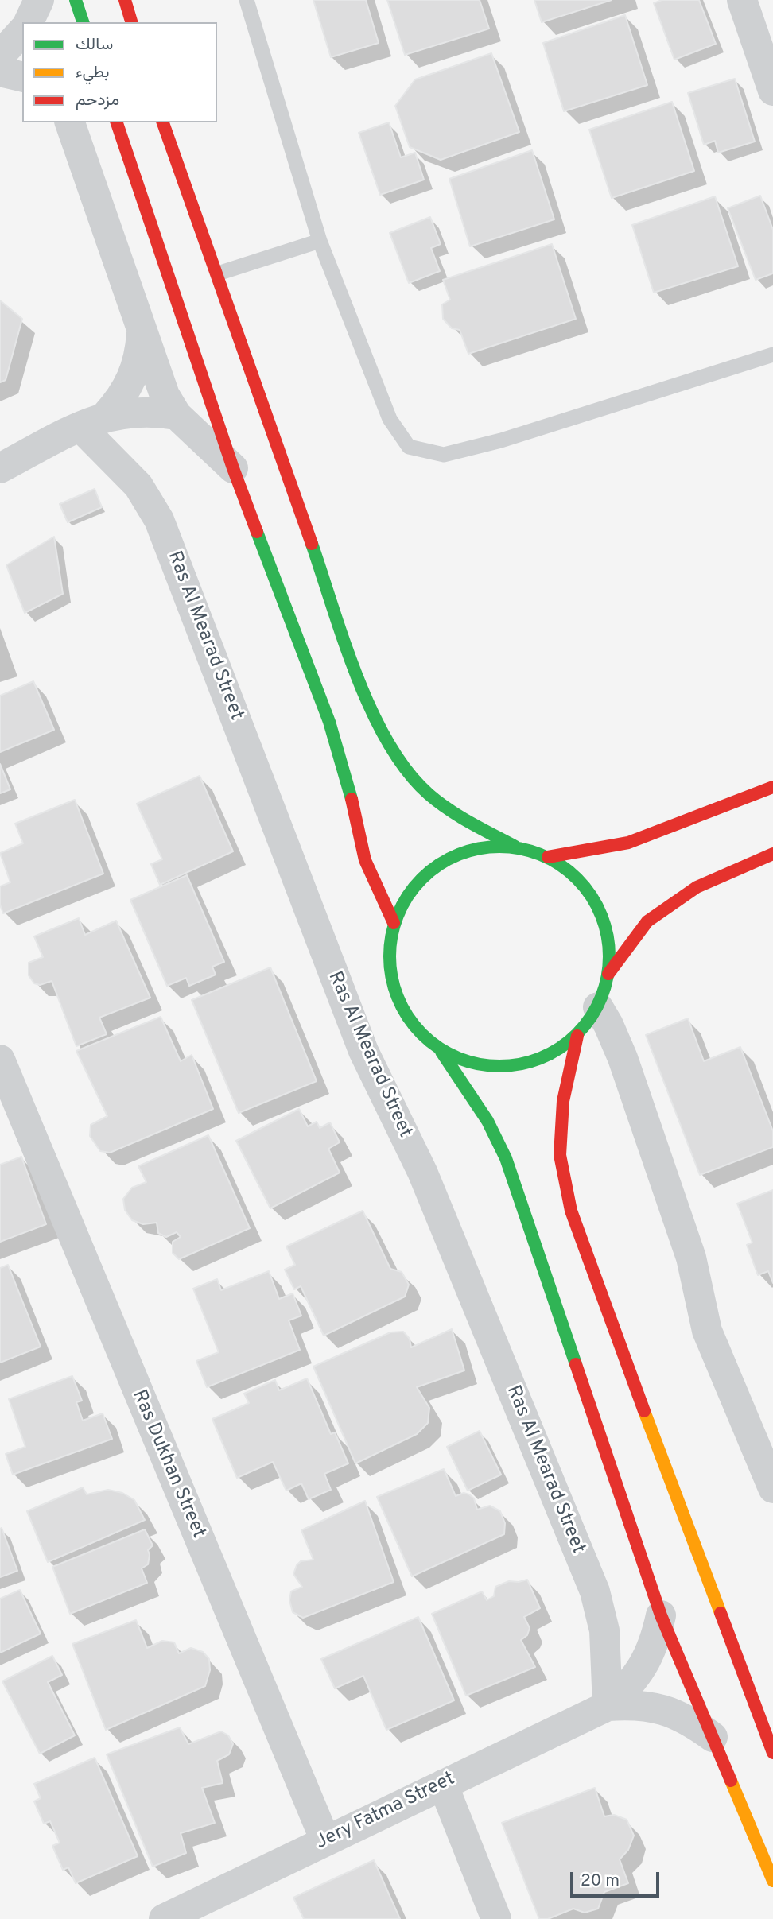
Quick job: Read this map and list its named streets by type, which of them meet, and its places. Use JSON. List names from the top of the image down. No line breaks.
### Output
{"streets":{"street":["Ras Al Mearad Street","Ras Dukhan Street","Jery Fatma Street"]},"crossings":[["Ras Al Mearad Street","Jery Fatma Street"],["Ras Dukhan Street","Jery Fatma Street"]],"legend":["سالك","بطيء","مزدحم"],"scale_bar":"20 m"}
